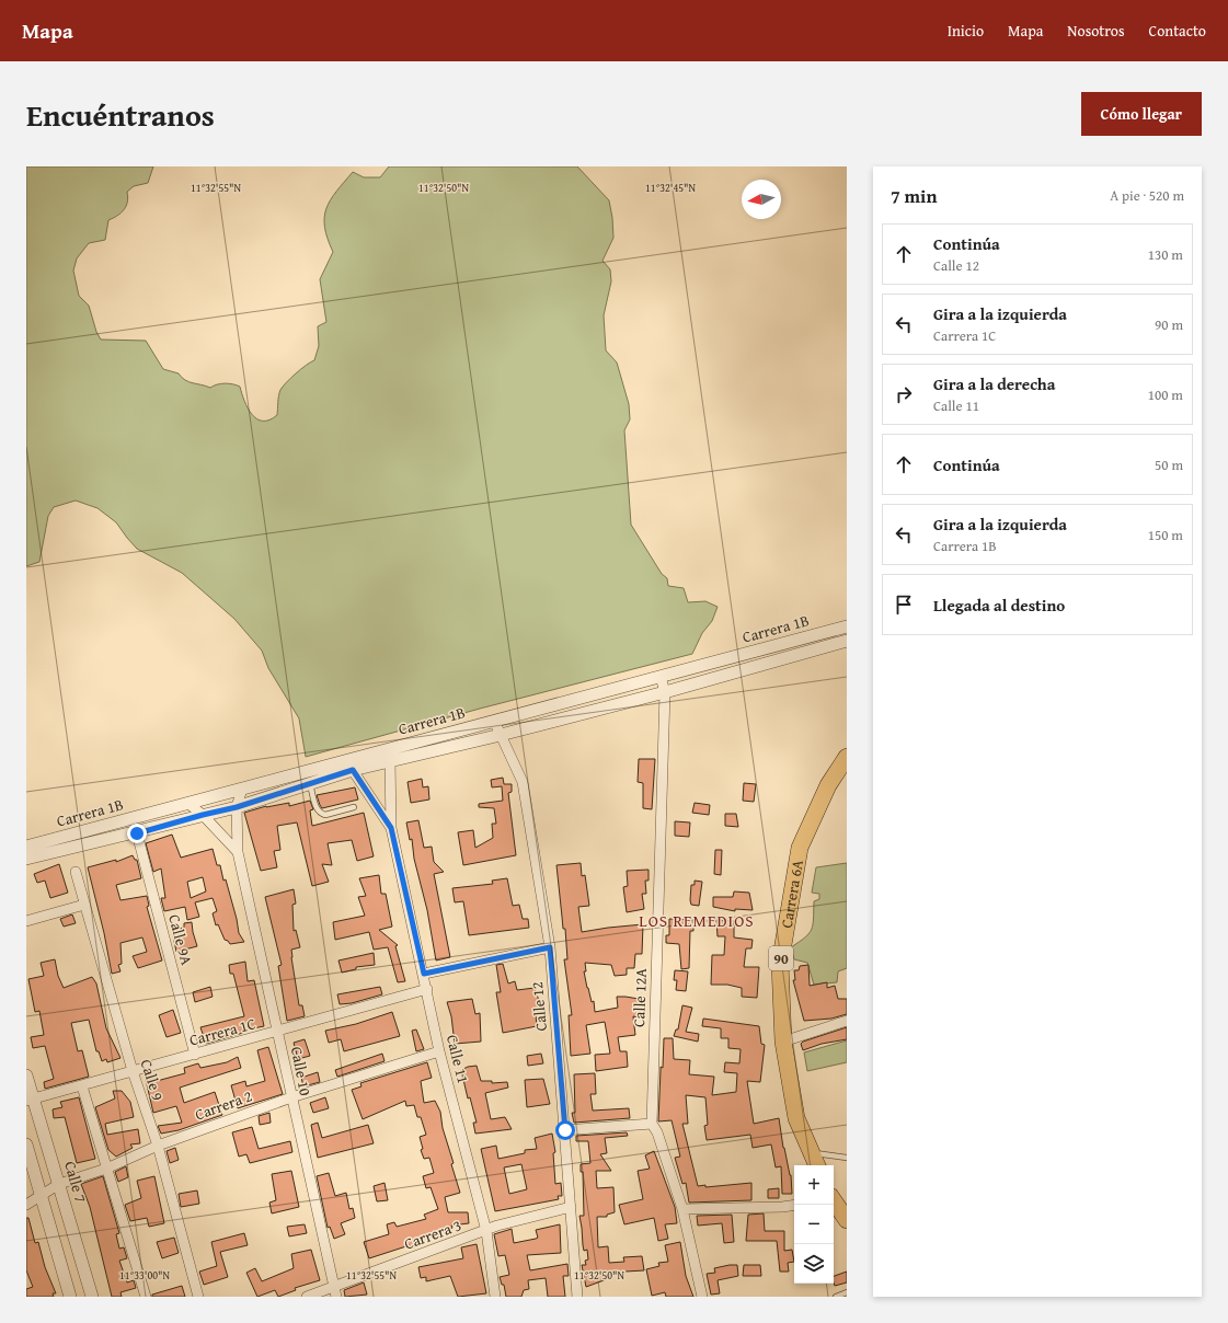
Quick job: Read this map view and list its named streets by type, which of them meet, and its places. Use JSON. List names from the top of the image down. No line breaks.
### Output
{"streets":{"highway":["Carrera 6A","90"],"street":["Carrera 1B","Calle 9A","Calle 12A","Calle 12","Carrera 1C","Calle 11","Calle 10","Calle 9","Carrera 2","Calle 7","Carrera 3"]},"crossings":[["Carrera 1B","Calle 9A"],["Carrera 1B","Calle 12A"],["Carrera 1B","Calle 12"],["Carrera 1B","Calle 10"],["Calle 9A","Carrera 1C"],["Calle 12","Carrera 3"],["Carrera 1C","Calle 11"],["Carrera 1C","Calle 10"],["Carrera 1C","Calle 9"],["Carrera 1C","Calle 7"],["Calle 11","Carrera 2"],["Calle 11","Carrera 3"],["Calle 10","Carrera 2"],["Calle 10","Carrera 3"],["Calle 9","Carrera 2"],["Carrera 2","Calle 7"]],"districts":["LOS REMEDIOS"],"north":"left","page":{"header":"Mapa","nav":["Inicio","Mapa","Nosotros","Contacto"],"title":"Encuéntranos","buttons":"Cómo llegar","heading":["7 min","A pie · 520 m"],"list":[["Continúa","Calle 12","130 m"],["Gira a la izquierda","Carrera 1C","90 m"],["Gira a la derecha","Calle 11","100 m"],["Continúa","50 m"],["Gira a la izquierda","Carrera 1B","150 m"],"Llegada al destino"],"map_buttons":["+","−"]},"coordinates":["11°32'55\"N","11°32'50\"N","11°32'45\"N","11°33'00\"N"]}
